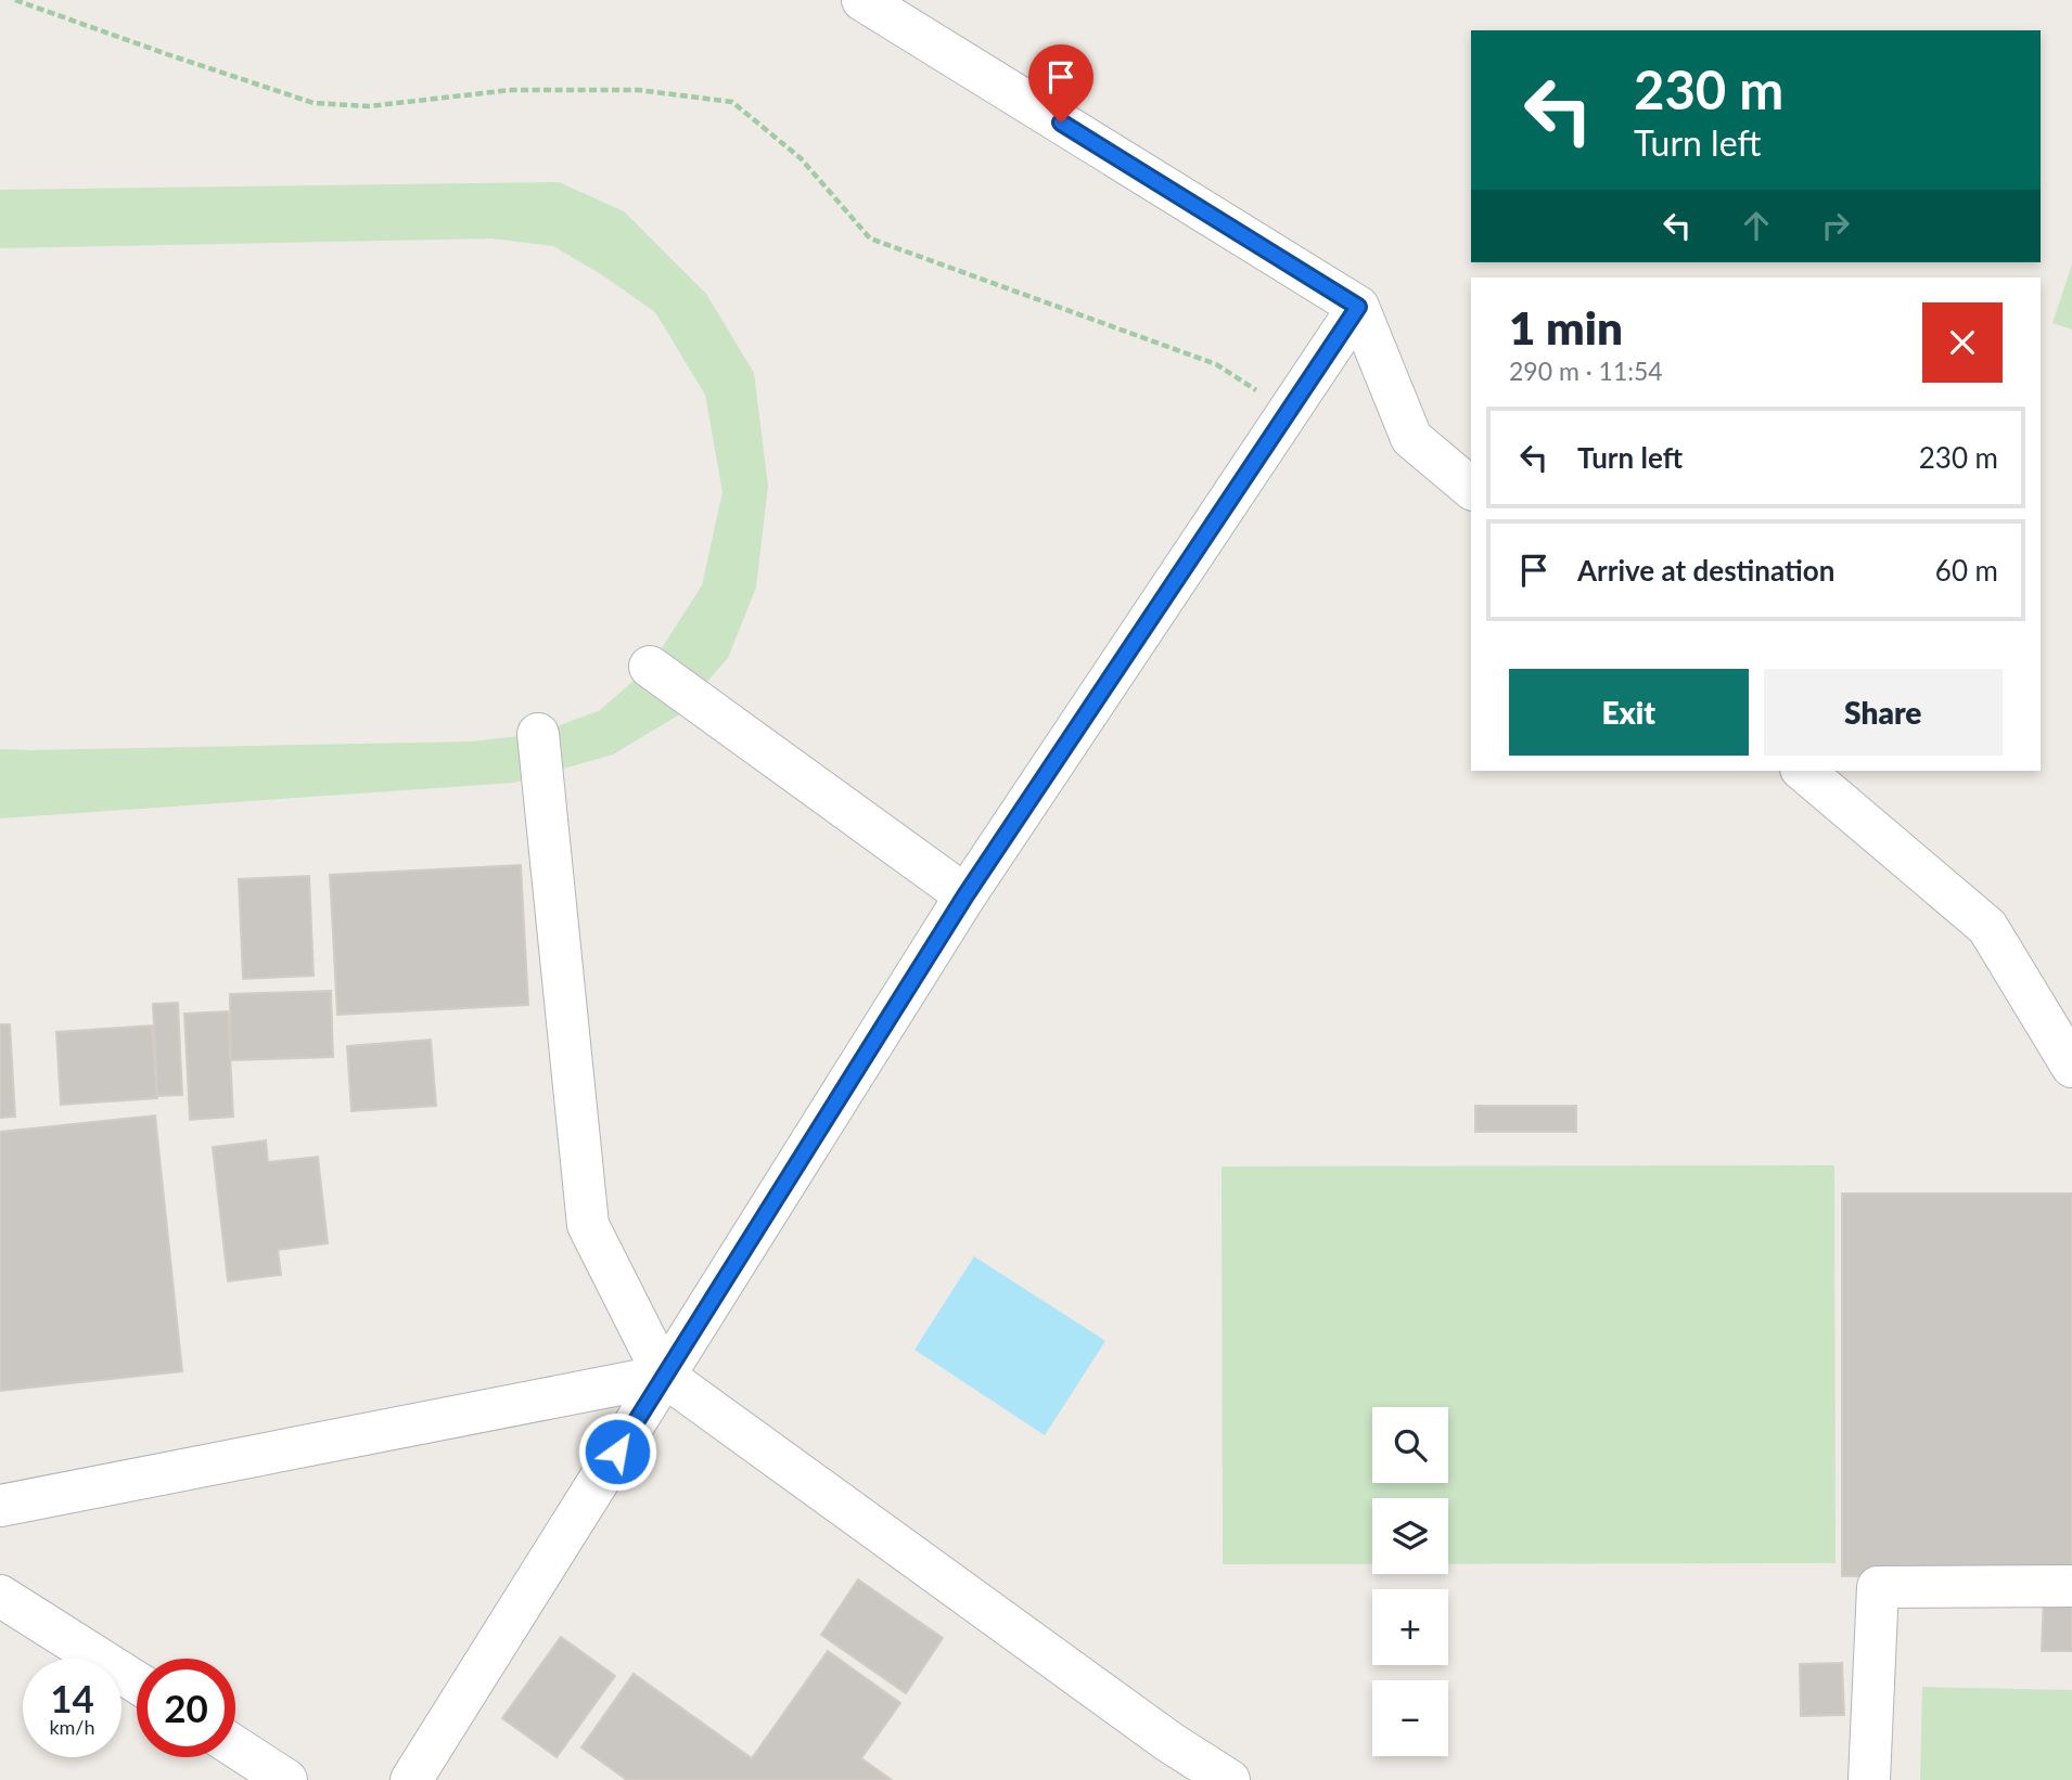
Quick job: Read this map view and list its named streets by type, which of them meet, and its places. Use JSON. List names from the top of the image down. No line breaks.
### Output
{"page":{"turn":["230 m","Turn left"],"heading":["1 min","290 m · 11:54"],"list":[{"name":"Turn left","value":"230 m"},{"name":"Arrive at destination","value":"60 m"}],"buttons":["Exit","Share"],"map_buttons":["+","−"],"speed":"14 km/h","limit":"20"}}
